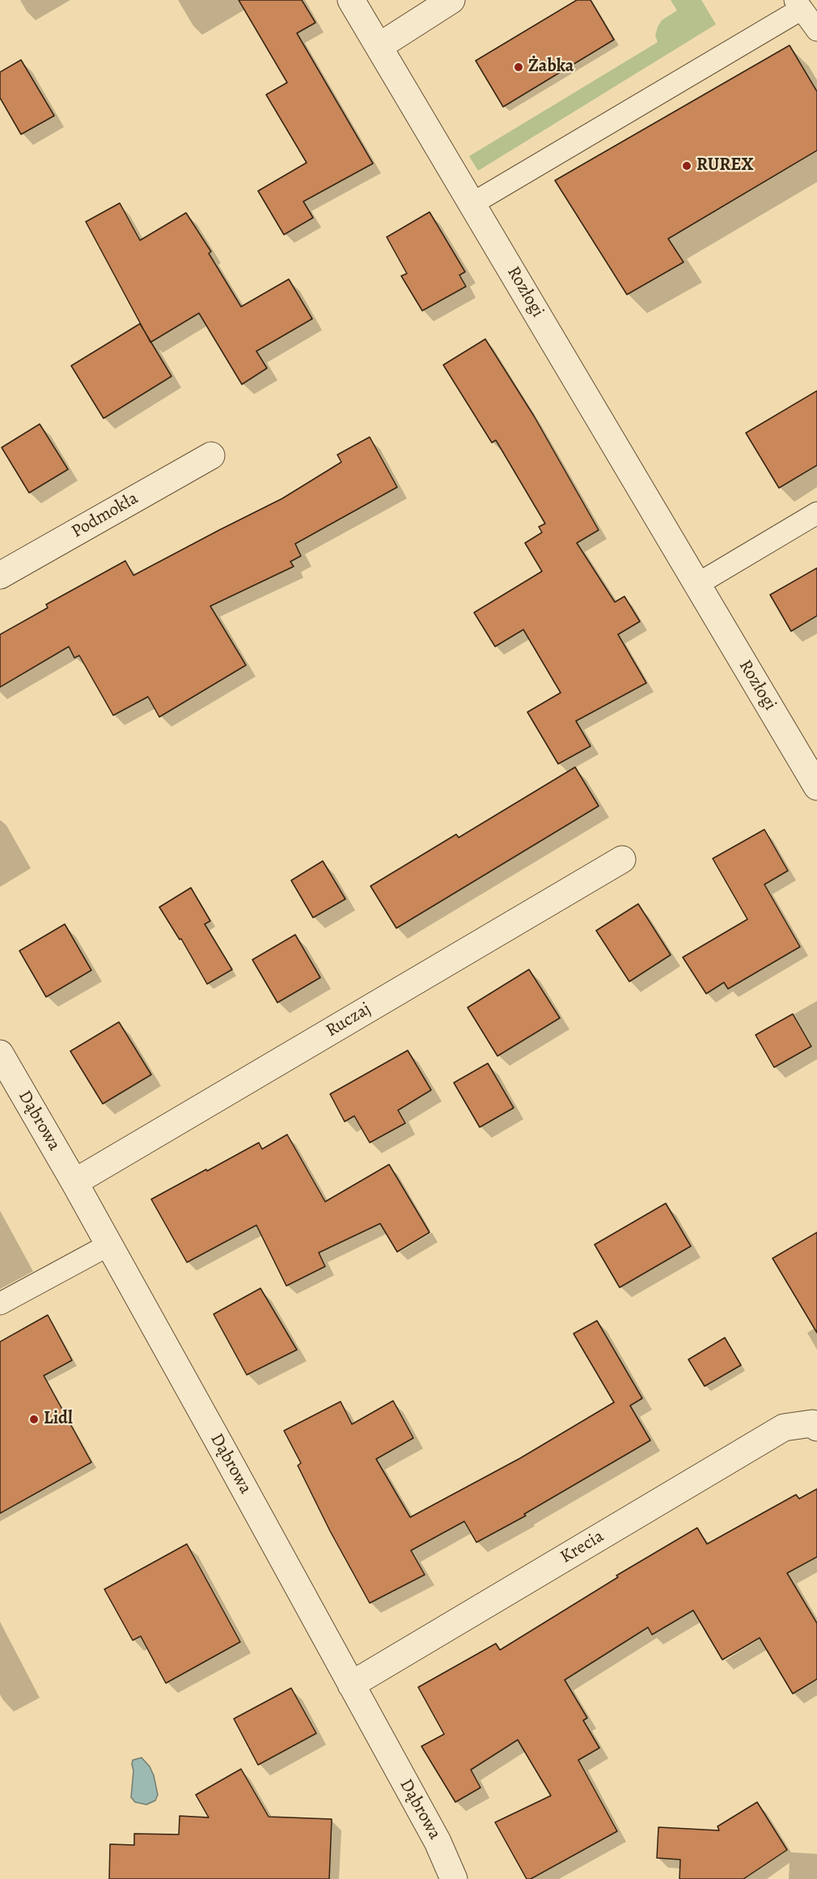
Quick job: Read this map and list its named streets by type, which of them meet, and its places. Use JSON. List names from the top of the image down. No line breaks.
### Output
{"streets":{"street":["Rozłogi","Podmokła","Ruczaj","Dąbrowa","Krecia"]},"crossings":[["Ruczaj","Dąbrowa"],["Dąbrowa","Krecia"]],"places":["Żabka","RUREX","Lidl"]}
